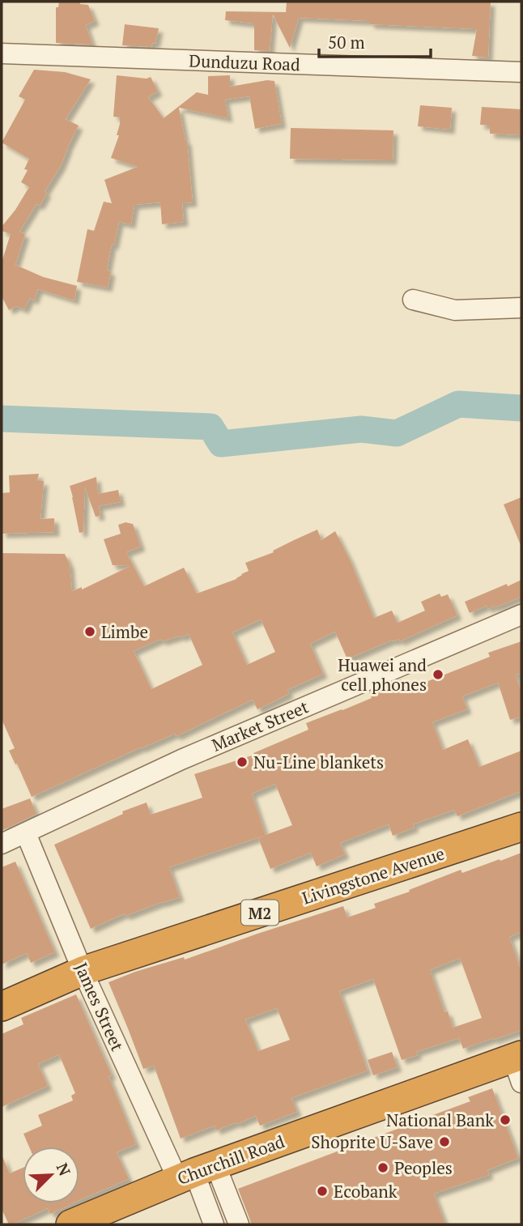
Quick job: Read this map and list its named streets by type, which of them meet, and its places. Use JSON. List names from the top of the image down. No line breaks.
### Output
{"streets":{"highway":["Livingstone Avenue","M2","Churchill Road"],"street":["Dunduzu Road","Market Street","James Street"]},"crossings":[["Market Street","James Street"],["Livingstone Avenue","James Street"],["James Street","Churchill Road"]],"places":["Limbe","Huawei and cell phones","Nu-Line blankets","National Bank","Shoprite U-Save","Peoples","Ecobank"],"scale_bar":"50 m","north":"top right"}
